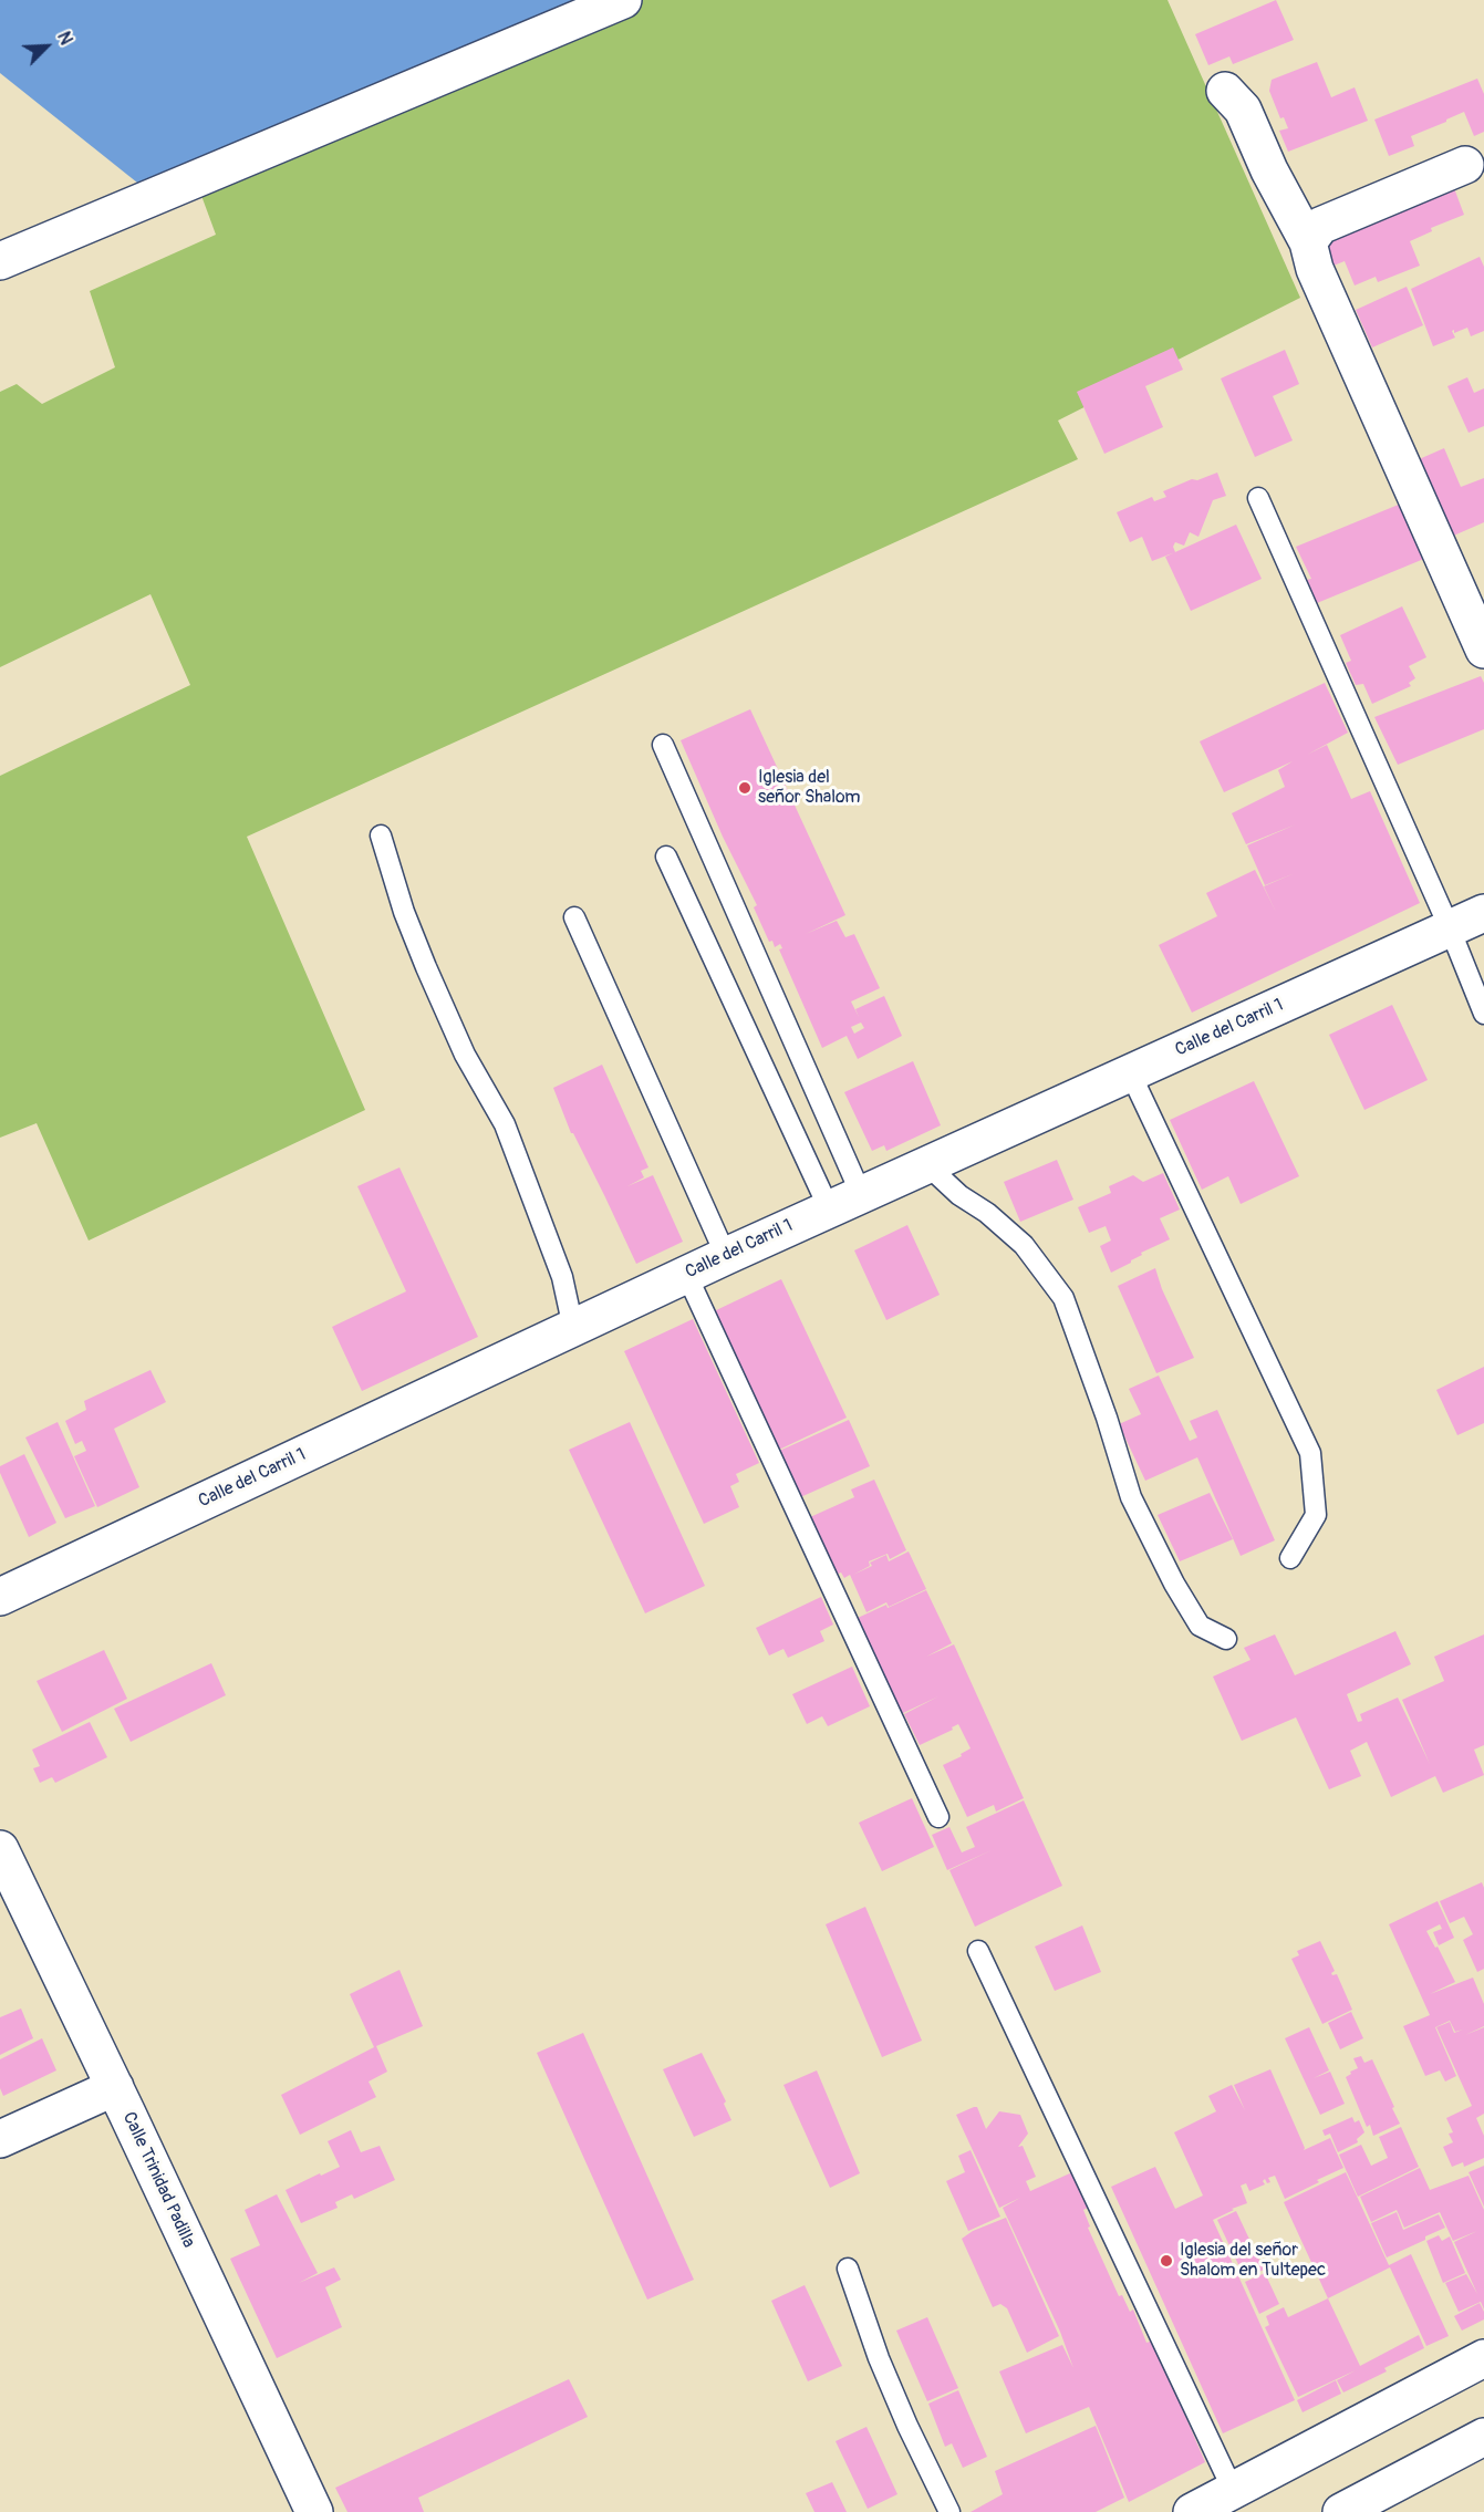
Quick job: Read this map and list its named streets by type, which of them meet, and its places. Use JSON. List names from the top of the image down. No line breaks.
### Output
{"streets":{"street":["Calle del Carril 1","Calle Trinidad Padilla"]},"places":["Iglesia del señor Shalom","Iglesia del señor Shalom en Tultepec"],"north":"top right"}
